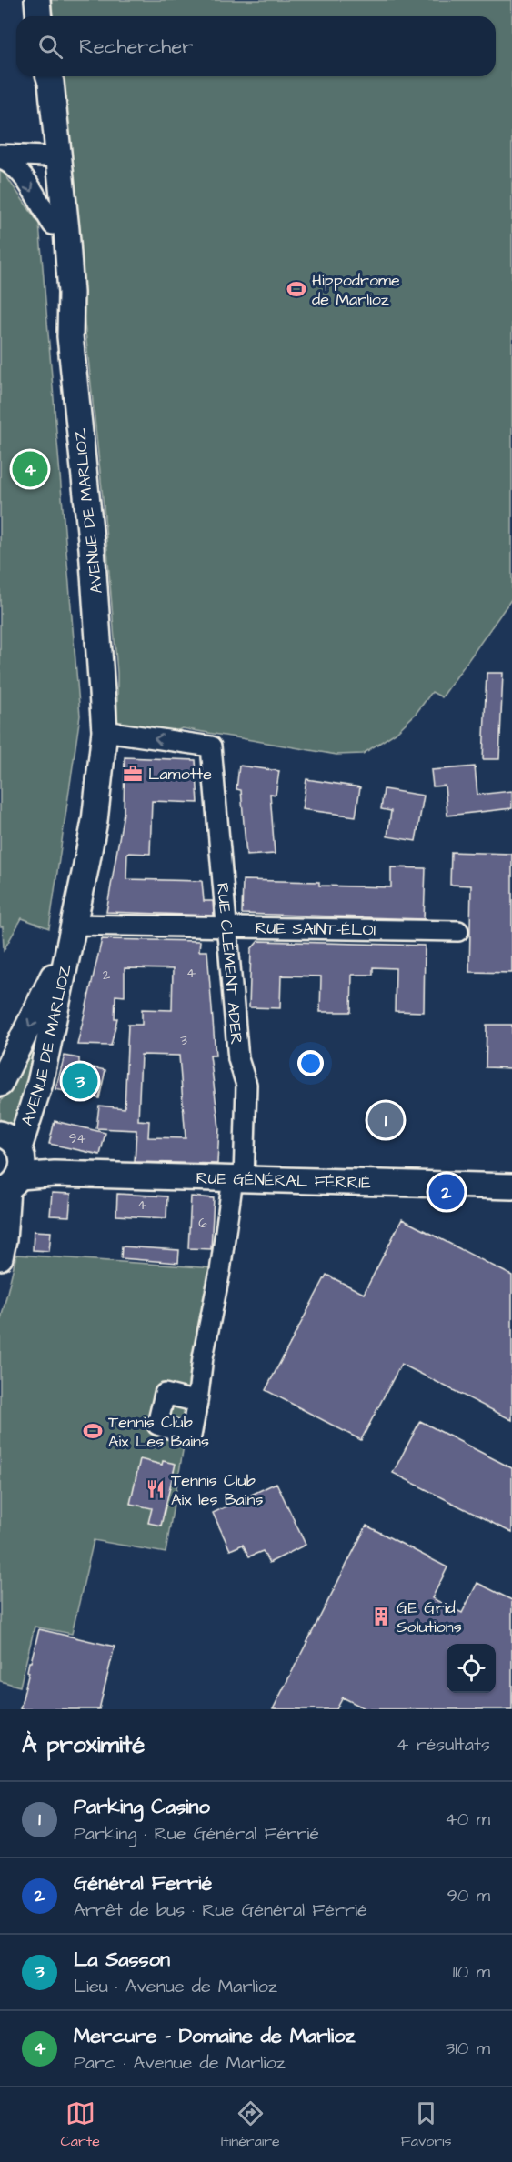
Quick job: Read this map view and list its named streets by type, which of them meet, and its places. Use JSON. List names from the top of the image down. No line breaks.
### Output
{"streets":{"main road":["AVENUE DE MARLIOZ","RUE GÉNÉRAL FÉRRIÉ"],"street":["RUE SAINT-ÉLOI","RUE CLÉMENT ADER"]},"crossings":[["AVENUE DE MARLIOZ","RUE SAINT-ÉLOI"],["AVENUE DE MARLIOZ","RUE CLÉMENT ADER"],["AVENUE DE MARLIOZ","RUE GÉNÉRAL FÉRRIÉ"],["RUE SAINT-ÉLOI","RUE CLÉMENT ADER"],["RUE CLÉMENT ADER","RUE GÉNÉRAL FÉRRIÉ"]],"places":{"sports":["Hippodrome de Marlioz","Tennis Club Aix Les Bains"],"office":["Lamotte"],"restaurant":["Tennis Club Aix les Bains"],"building":["GE Grid Solutions"]},"house_numbers":["4","2","3","94","4","6"],"page":{"search":"Rechercher","pins":["4","3","1","2"],"heading":["À proximité","4 résultats"],"list":[{"mark":"1","name":"Parking Casino","note":"Parking · Rue Général Férrié","value":"40 m"},{"mark":"2","name":"Général Ferrié","note":"Arrêt de bus · Rue Général Férrié","value":"90 m"},{"mark":"3","name":"La Sasson","note":"Lieu · Avenue de Marlioz","value":"110 m"},{"mark":"4","name":"Mercure - Domaine de Marlioz","note":"Parc · Avenue de Marlioz","value":"310 m"}],"nav":["Carte","Itinéraire","Favoris"]}}
